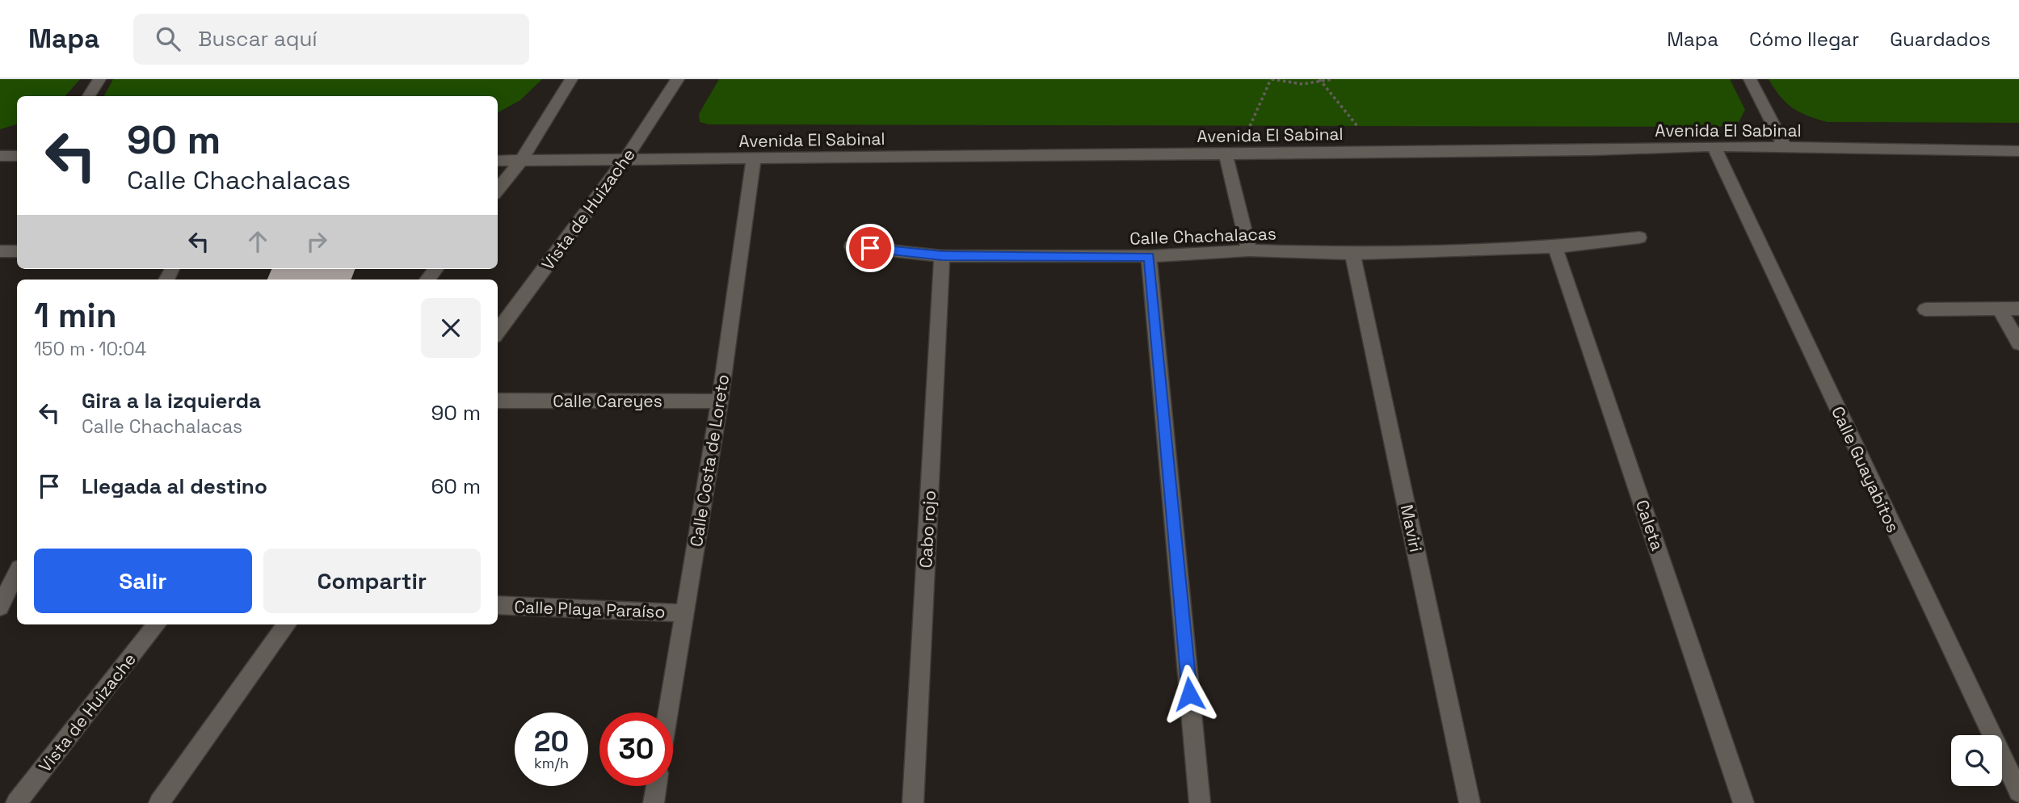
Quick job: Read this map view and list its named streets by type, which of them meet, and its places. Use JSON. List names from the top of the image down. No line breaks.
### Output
{"streets":{"street":["Avenida El Sabinal","Vista de Huizache","Calle Chachalacas","Calle Careyes","Calle Costa de Loreto","Calle Guayabitos","Caleta","Maviri","Cabo rojo","Calle Playa Paraíso"]},"crossings":[["Avenida El Sabinal","Vista de Huizache"],["Avenida El Sabinal","Calle Costa de Loreto"],["Avenida El Sabinal","Calle Guayabitos"],["Calle Chachalacas","Caleta"],["Calle Chachalacas","Maviri"],["Calle Chachalacas","Cabo rojo"],["Calle Careyes","Calle Costa de Loreto"],["Calle Costa de Loreto","Calle Playa Paraíso"]],"page":{"header":"Mapa","search":"Buscar aquí","nav":["Mapa","Cómo llegar","Guardados"],"turn":["90 m","Calle Chachalacas"],"heading":["1 min","150 m · 10:04"],"list":[{"name":"Gira a la izquierda","note":"Calle Chachalacas","value":"90 m"},{"name":"Llegada al destino","value":"60 m"}],"buttons":["Salir","Compartir"],"speed":"20 km/h","limit":"30"}}
